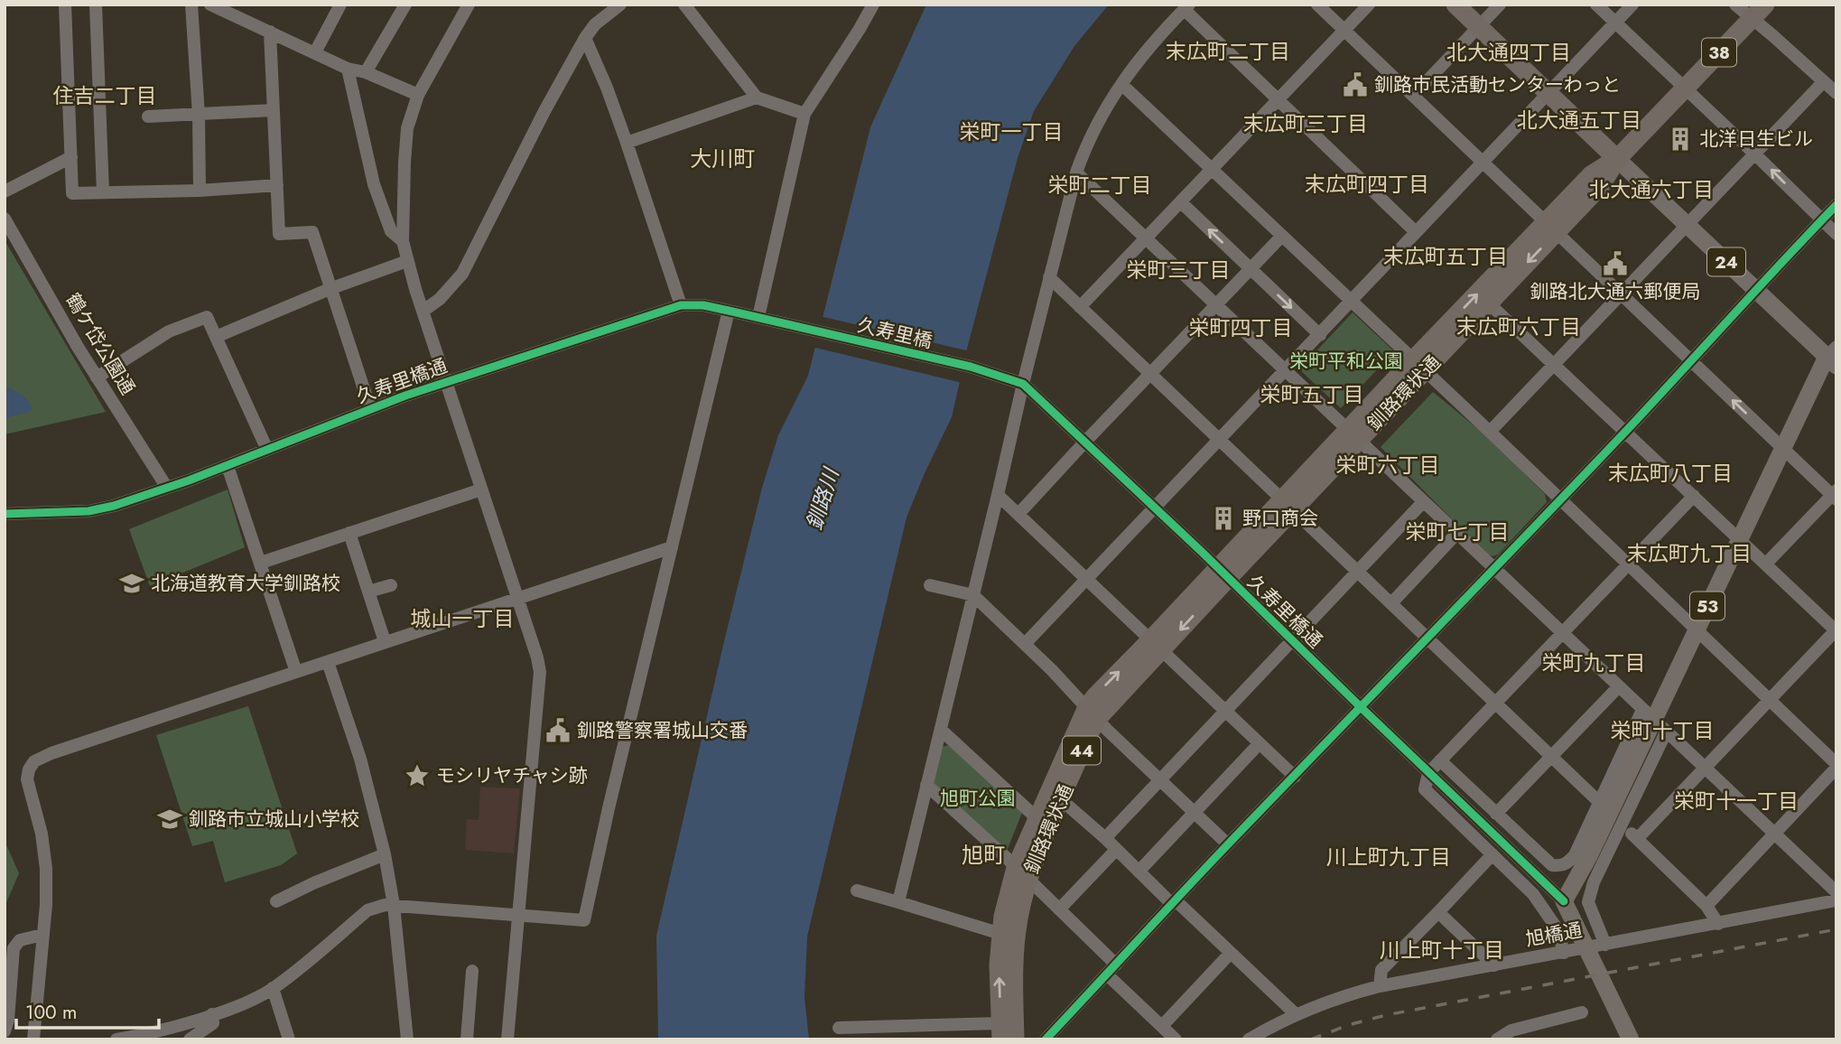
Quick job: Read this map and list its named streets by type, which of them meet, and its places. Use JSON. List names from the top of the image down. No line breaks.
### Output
{"streets":{"highway":["38","釧路環状通","44"],"main road":["24","53"],"street":["久寿里橋","鶴ケ岱公園通","久寿里橋通","旭橋通"]},"crossings":[["38","24"],["38","釧路環状通"],["24","釧路環状通"],["24","53"],["久寿里橋","久寿里橋通"],["鶴ケ岱公園通","久寿里橋通"],["久寿里橋通","釧路環状通"],["久寿里橋通","53"]],"districts":["末広町二丁目","北大通四丁目","住吉二丁目","北大通五丁目","末広町三丁目","栄町一丁目","大川町","末広町四丁目","栄町二丁目","北大通六丁目","末広町五丁目","栄町三丁目","末広町六丁目","栄町四丁目","栄町五丁目","栄町六丁目","末広町八丁目","栄町七丁目","末広町九丁目","城山一丁目","栄町九丁目","栄町十丁目","栄町十一丁目","旭町","川上町九丁目","川上町十丁目"],"water":["釧路川"],"parks":["栄町平和公園","旭町公園"],"places":{"public building":["釧路市民活動センターわっと","釧路北大通六郵便局","釧路警察署城山交番"],"building":["北洋日生ビル","野口商会"],"school or university":["北海道教育大学釧路校","釧路市立城山小学校"],"place":["モシリヤチャシ跡"]},"scale_bar":"100 m"}
